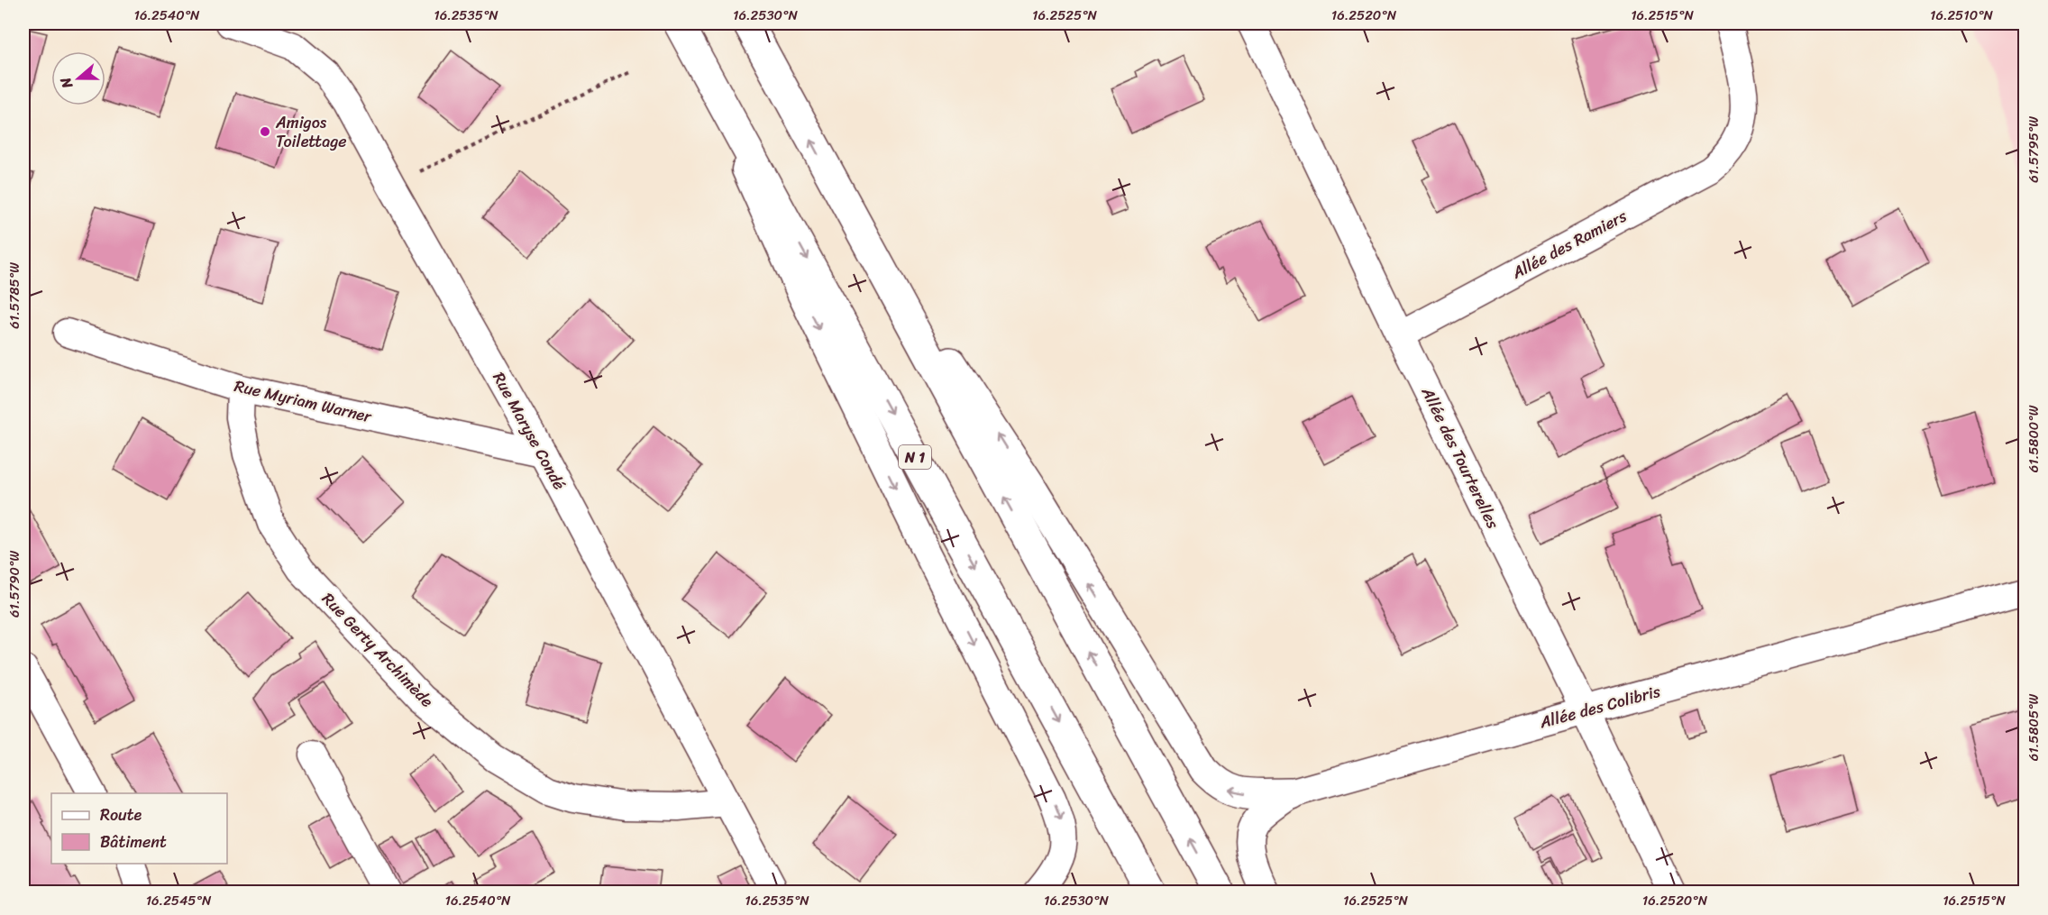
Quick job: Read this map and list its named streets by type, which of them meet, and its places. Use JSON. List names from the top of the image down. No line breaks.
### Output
{"streets":{"highway":["N 1"],"street":["Allée des Ramiers","Rue Myriam Warner","Rue Maryse Condé","Allée des Tourterelles","Rue Gerty Archimède","Allée des Colibris"]},"crossings":[["Allée des Ramiers","Allée des Tourterelles"],["Rue Myriam Warner","Rue Maryse Condé"],["Rue Myriam Warner","Rue Gerty Archimède"],["Rue Maryse Condé","Rue Gerty Archimède"],["Allée des Tourterelles","Allée des Colibris"]],"places":["Amigos Toilettage"],"legend":["Route","Bâtiment"],"north":"left","coordinates":["16.2540°N","16.2535°N","16.2530°N","16.2525°N","16.2520°N","16.2515°N","16.2510°N","61.5795°W","61.5785°W","61.5800°W","61.5790°W","61.5805°W","16.2545°N"]}
